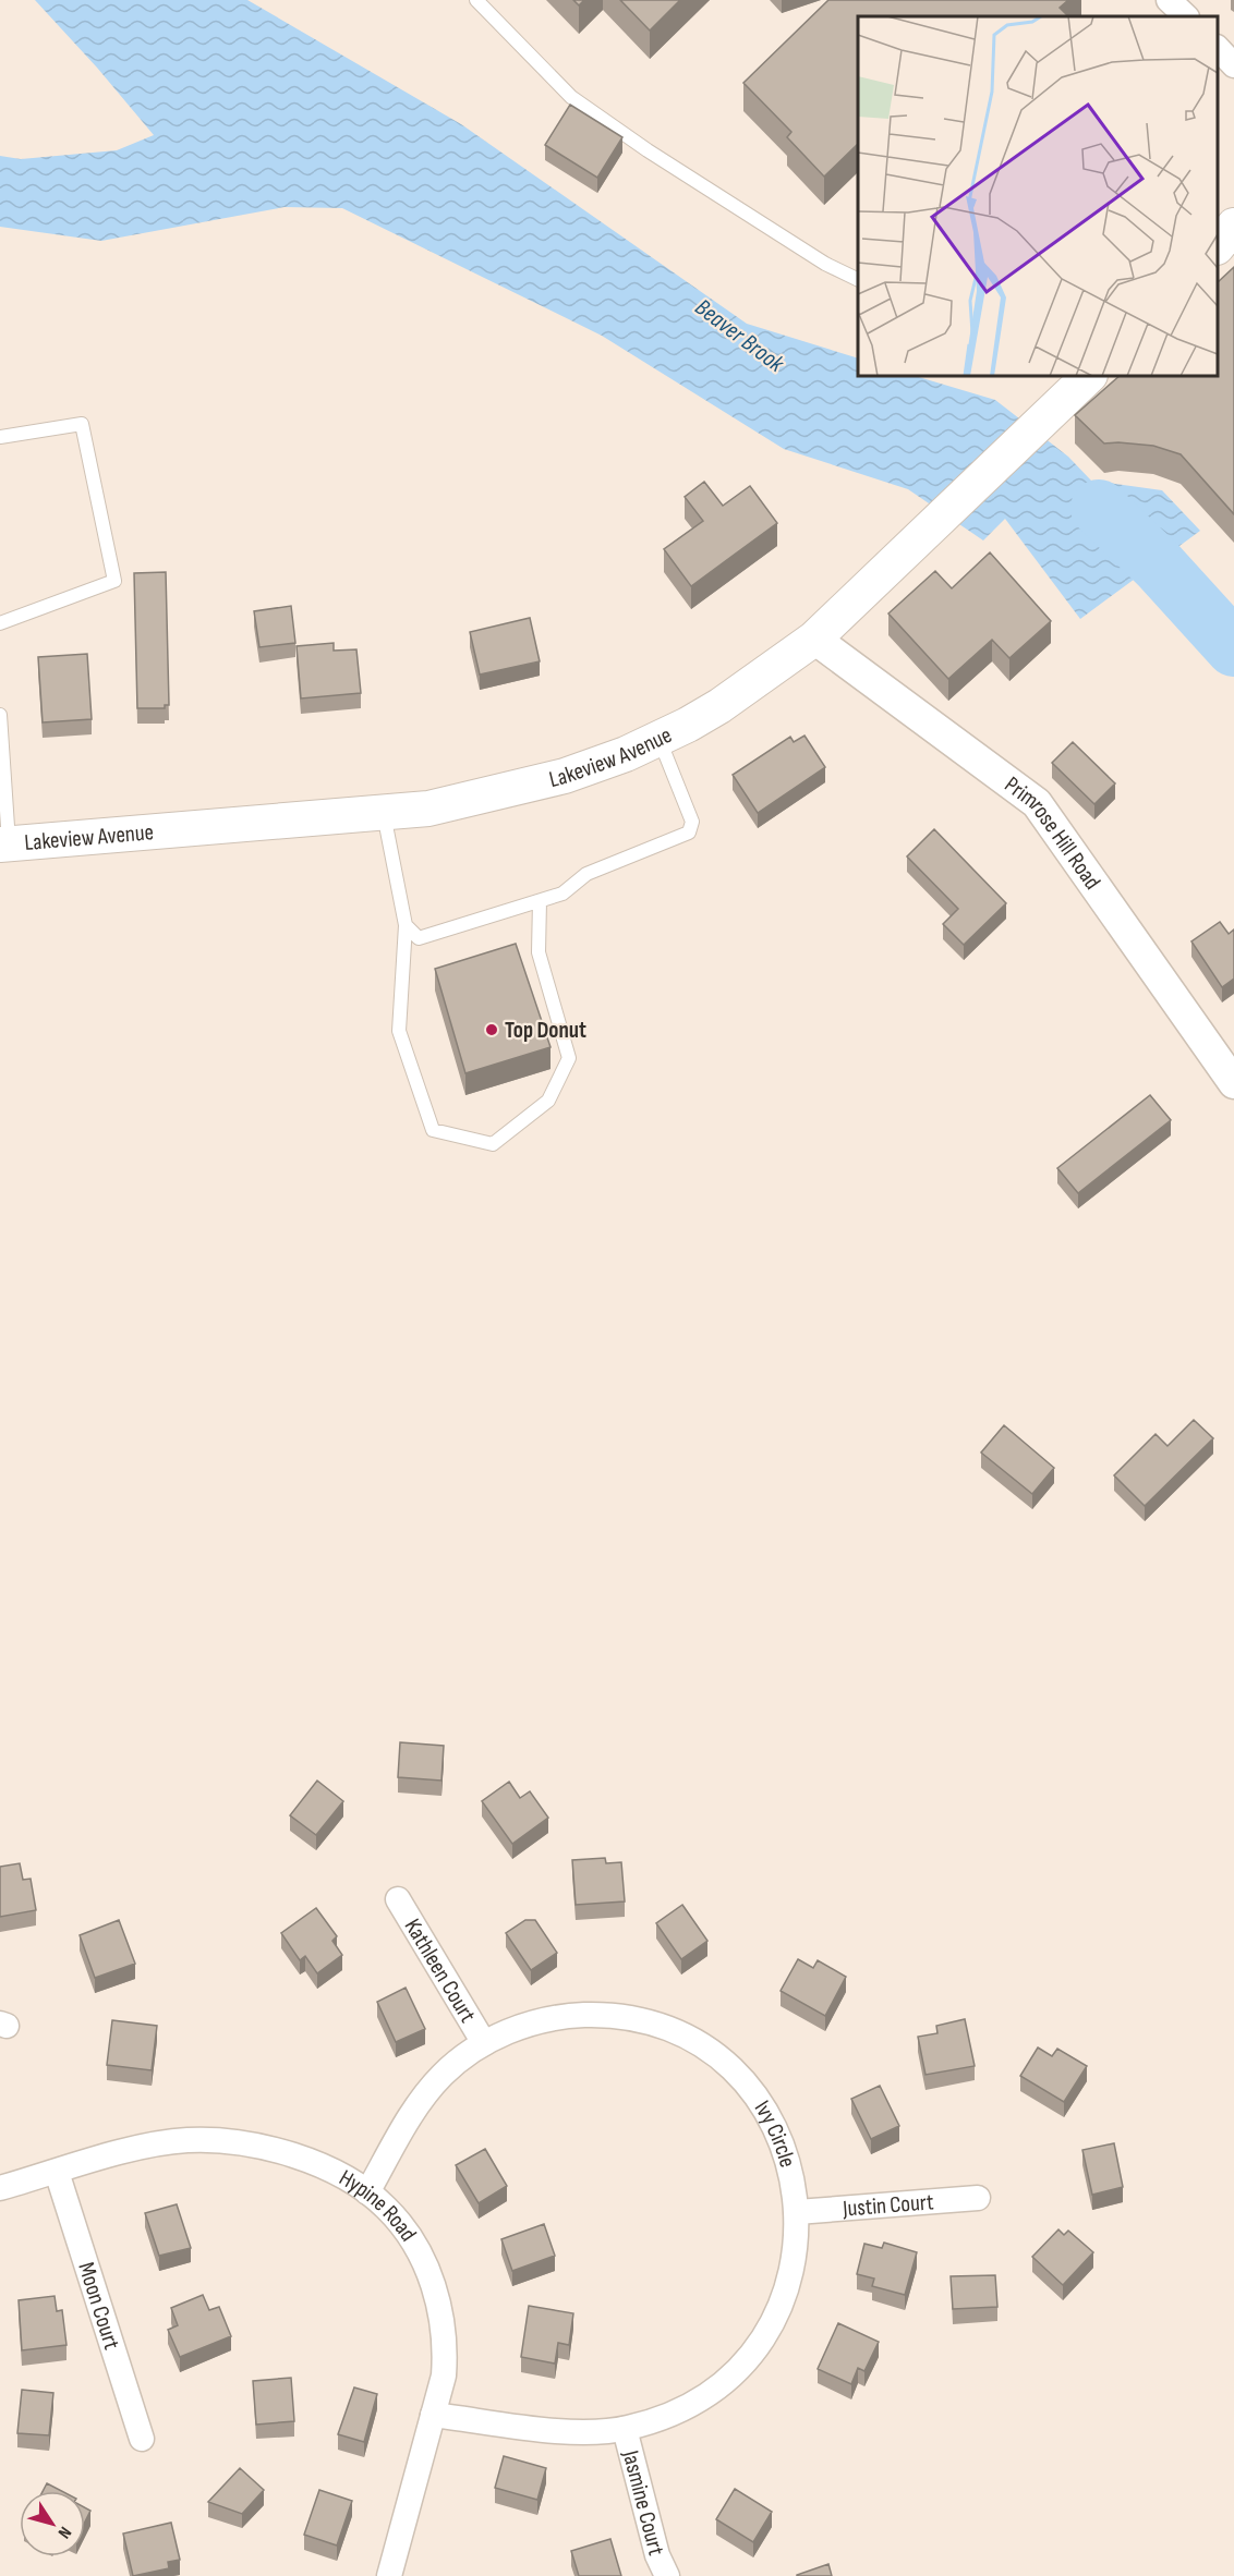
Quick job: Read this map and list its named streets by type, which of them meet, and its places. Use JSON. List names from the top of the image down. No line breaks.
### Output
{"streets":{"main road":["Lakeview Avenue"],"street":["Primrose Hill Road","Kathleen Court","Ivy Circle","Justin Court","Hypine Road","Moon Court","Jasmine Court"]},"crossings":[["Lakeview Avenue","Primrose Hill Road"],["Kathleen Court","Ivy Circle"],["Ivy Circle","Justin Court"],["Ivy Circle","Hypine Road"],["Ivy Circle","Jasmine Court"],["Hypine Road","Moon Court"]],"water":["Beaver Brook"],"places":["Top Donut"],"north":"bottom right"}
